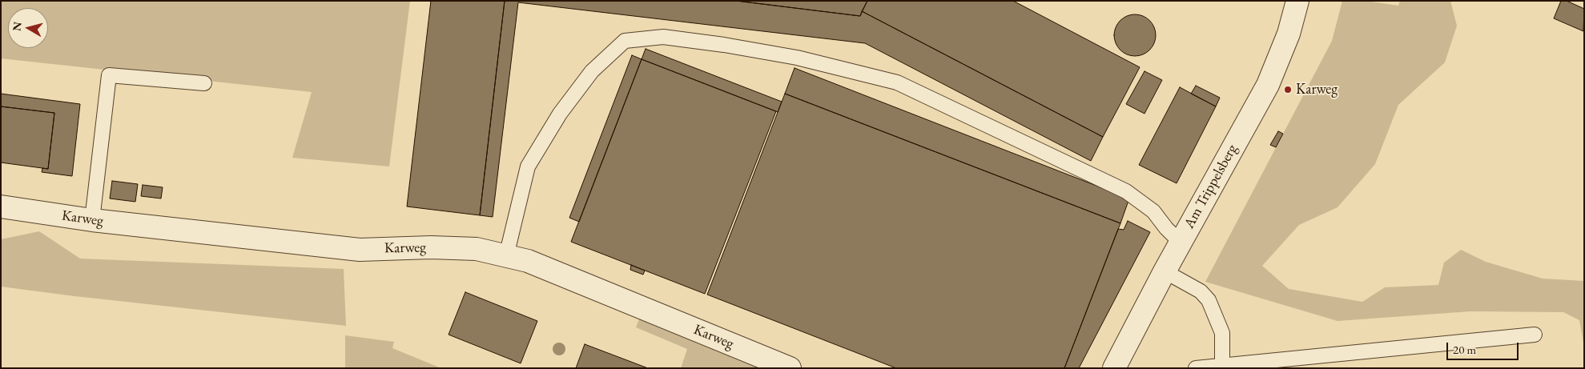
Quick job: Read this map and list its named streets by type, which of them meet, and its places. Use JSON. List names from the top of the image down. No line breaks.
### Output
{"streets":{"street":["Am Trippelsberg","Karweg"]},"places":["Karweg"],"scale_bar":"20 m","north":"left"}
